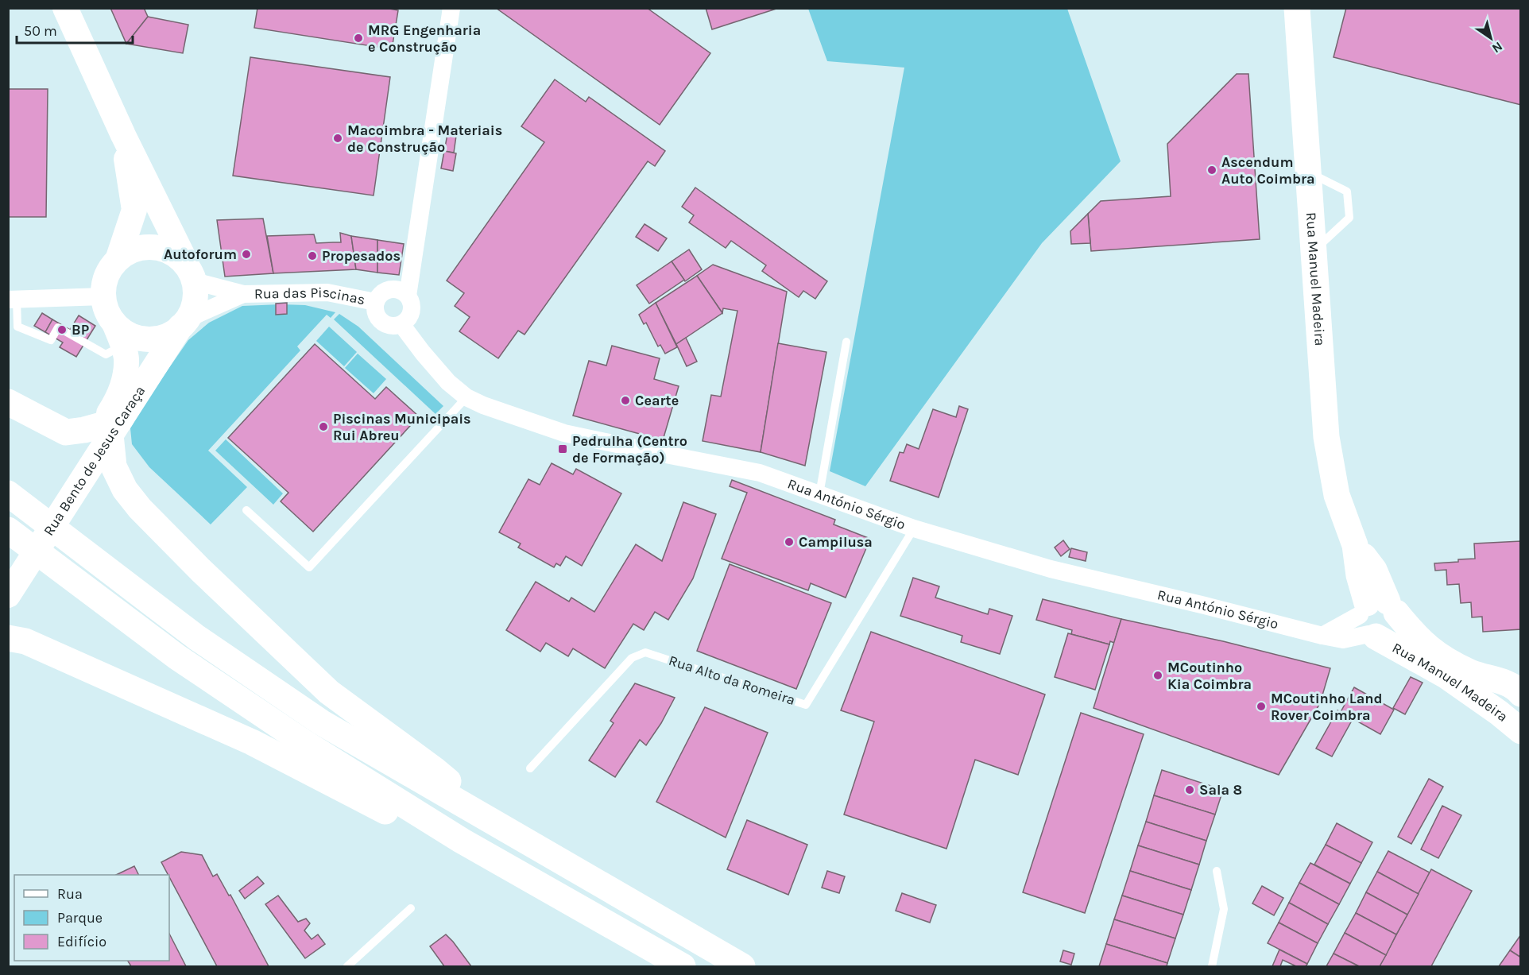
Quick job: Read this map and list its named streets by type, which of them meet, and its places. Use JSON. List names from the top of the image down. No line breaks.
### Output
{"streets":{"main road":["Rua Manuel Madeira","Rua Bento de Jesus Caraça"],"street":["Rua das Piscinas","Rua António Sérgio"],"lane":["Rua Alto da Romeira"]},"crossings":[["Rua Manuel Madeira","Rua António Sérgio"],["Rua das Piscinas","Rua Bento de Jesus Caraça"],["Rua das Piscinas","Rua António Sérgio"],["Rua António Sérgio","Rua Alto da Romeira"]],"places":{"other":["MRG Engenharia e Construção","Macoimbra - Materiais de Construção","Ascendum Auto Coimbra","Autoforum","Propesados","BP","Cearte","Piscinas Municipais Rui Abreu","Campilusa","MCoutinho Kia Coimbra","MCoutinho Land Rover Coimbra","Sala 8"],"transit":["Pedrulha (Centro de Formação)"]},"legend":["Rua","Parque","Edifício"],"scale_bar":"50 m","north":"bottom right"}
